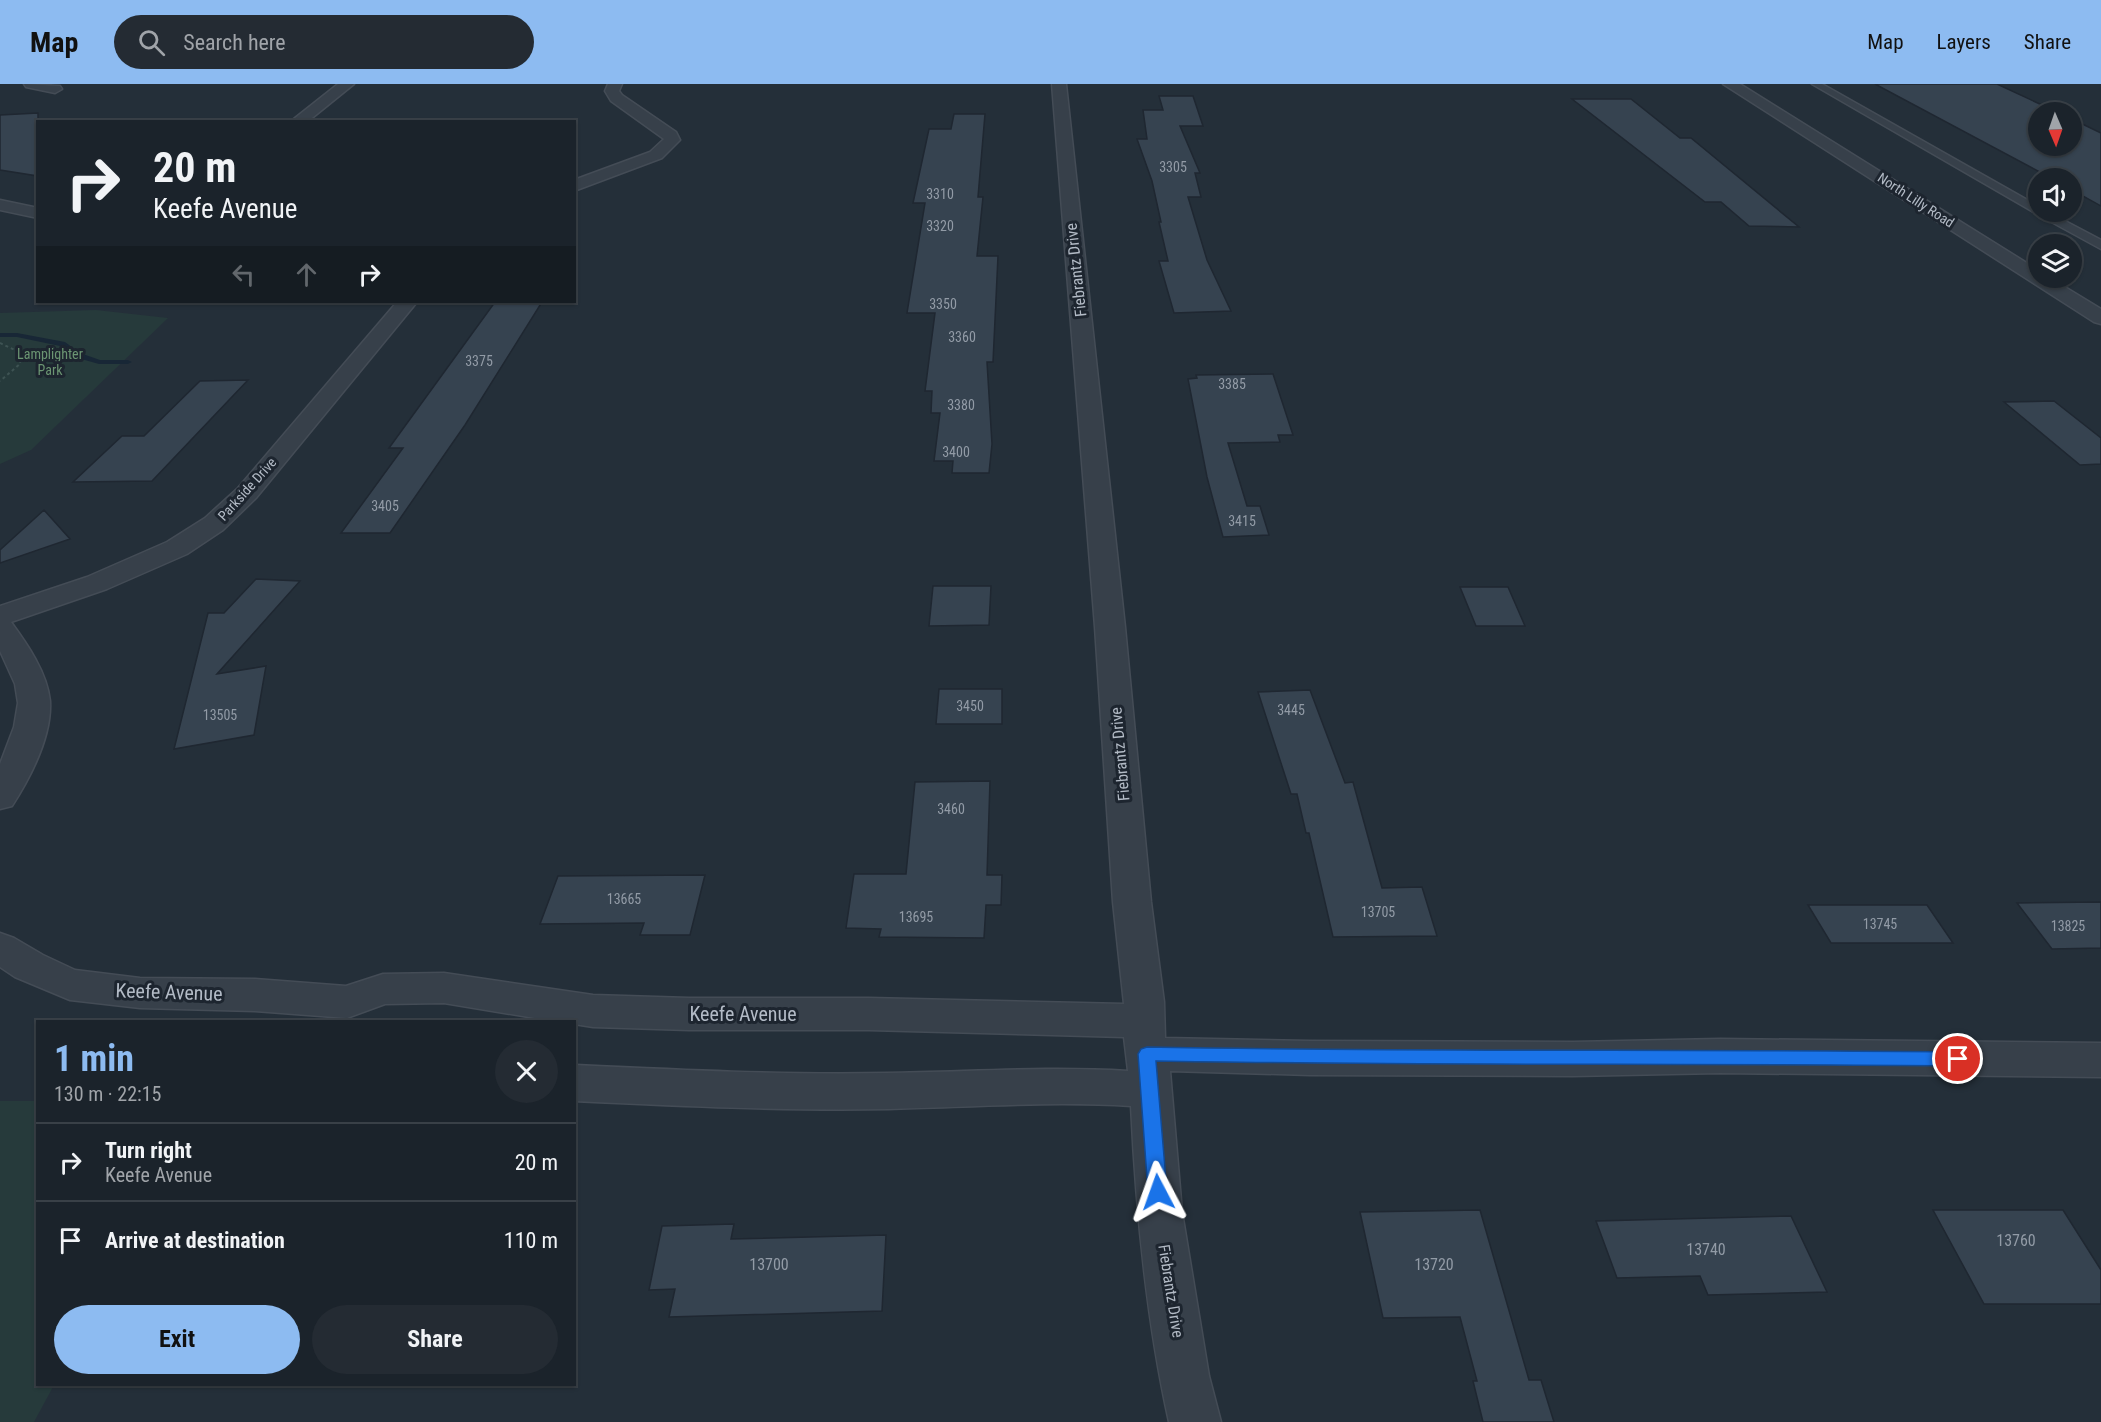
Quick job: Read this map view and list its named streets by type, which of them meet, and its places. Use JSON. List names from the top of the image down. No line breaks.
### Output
{"streets":{"street":["North Lilly Road","Fiebrantz Drive","Parkside Drive","Keefe Avenue"]},"crossings":[["Fiebrantz Drive","Keefe Avenue"]],"parks":["Lamplighter Park"],"house_numbers":["3305","3310","3320","3350","3360","3375","3385","3380","3400","3405","3415","3450","3445","13505","3460","13665","13705","13695","13745","13825","13760","13740","13700","13720"],"north":"bottom","page":{"header":"Map","search":"Search here","nav":["Map","Layers","Share"],"turn":["20 m","Keefe Avenue"],"heading":["1 min","130 m · 22:15"],"list":[{"name":"Turn right","note":"Keefe Avenue","value":"20 m"},{"name":"Arrive at destination","value":"110 m"}],"buttons":["Exit","Share"]}}
